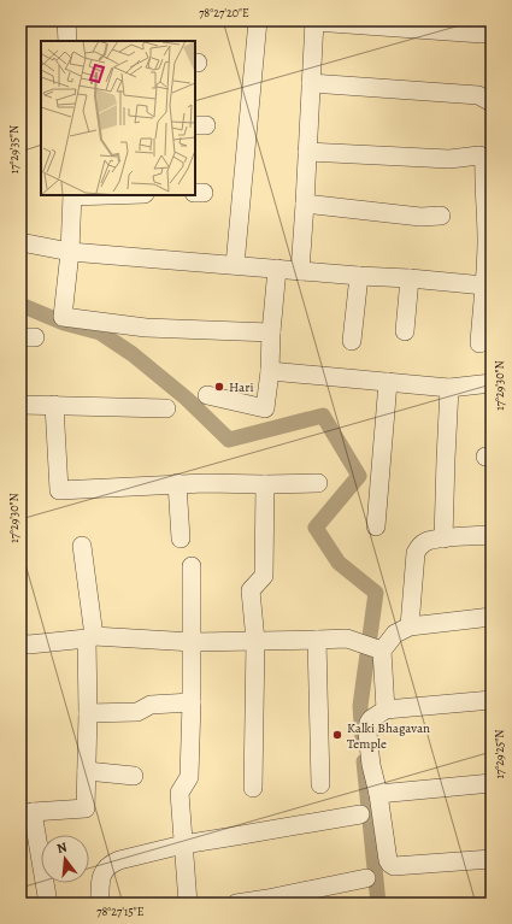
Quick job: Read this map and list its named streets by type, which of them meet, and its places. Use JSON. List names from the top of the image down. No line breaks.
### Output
{"places":["Hari","Kalki Bhagavan Temple"],"north":"top","coordinates":["78°27'20\"E","17°29'35\"N","17°29'30\"N","17°29'25\"N","78°27'15\"E"]}
